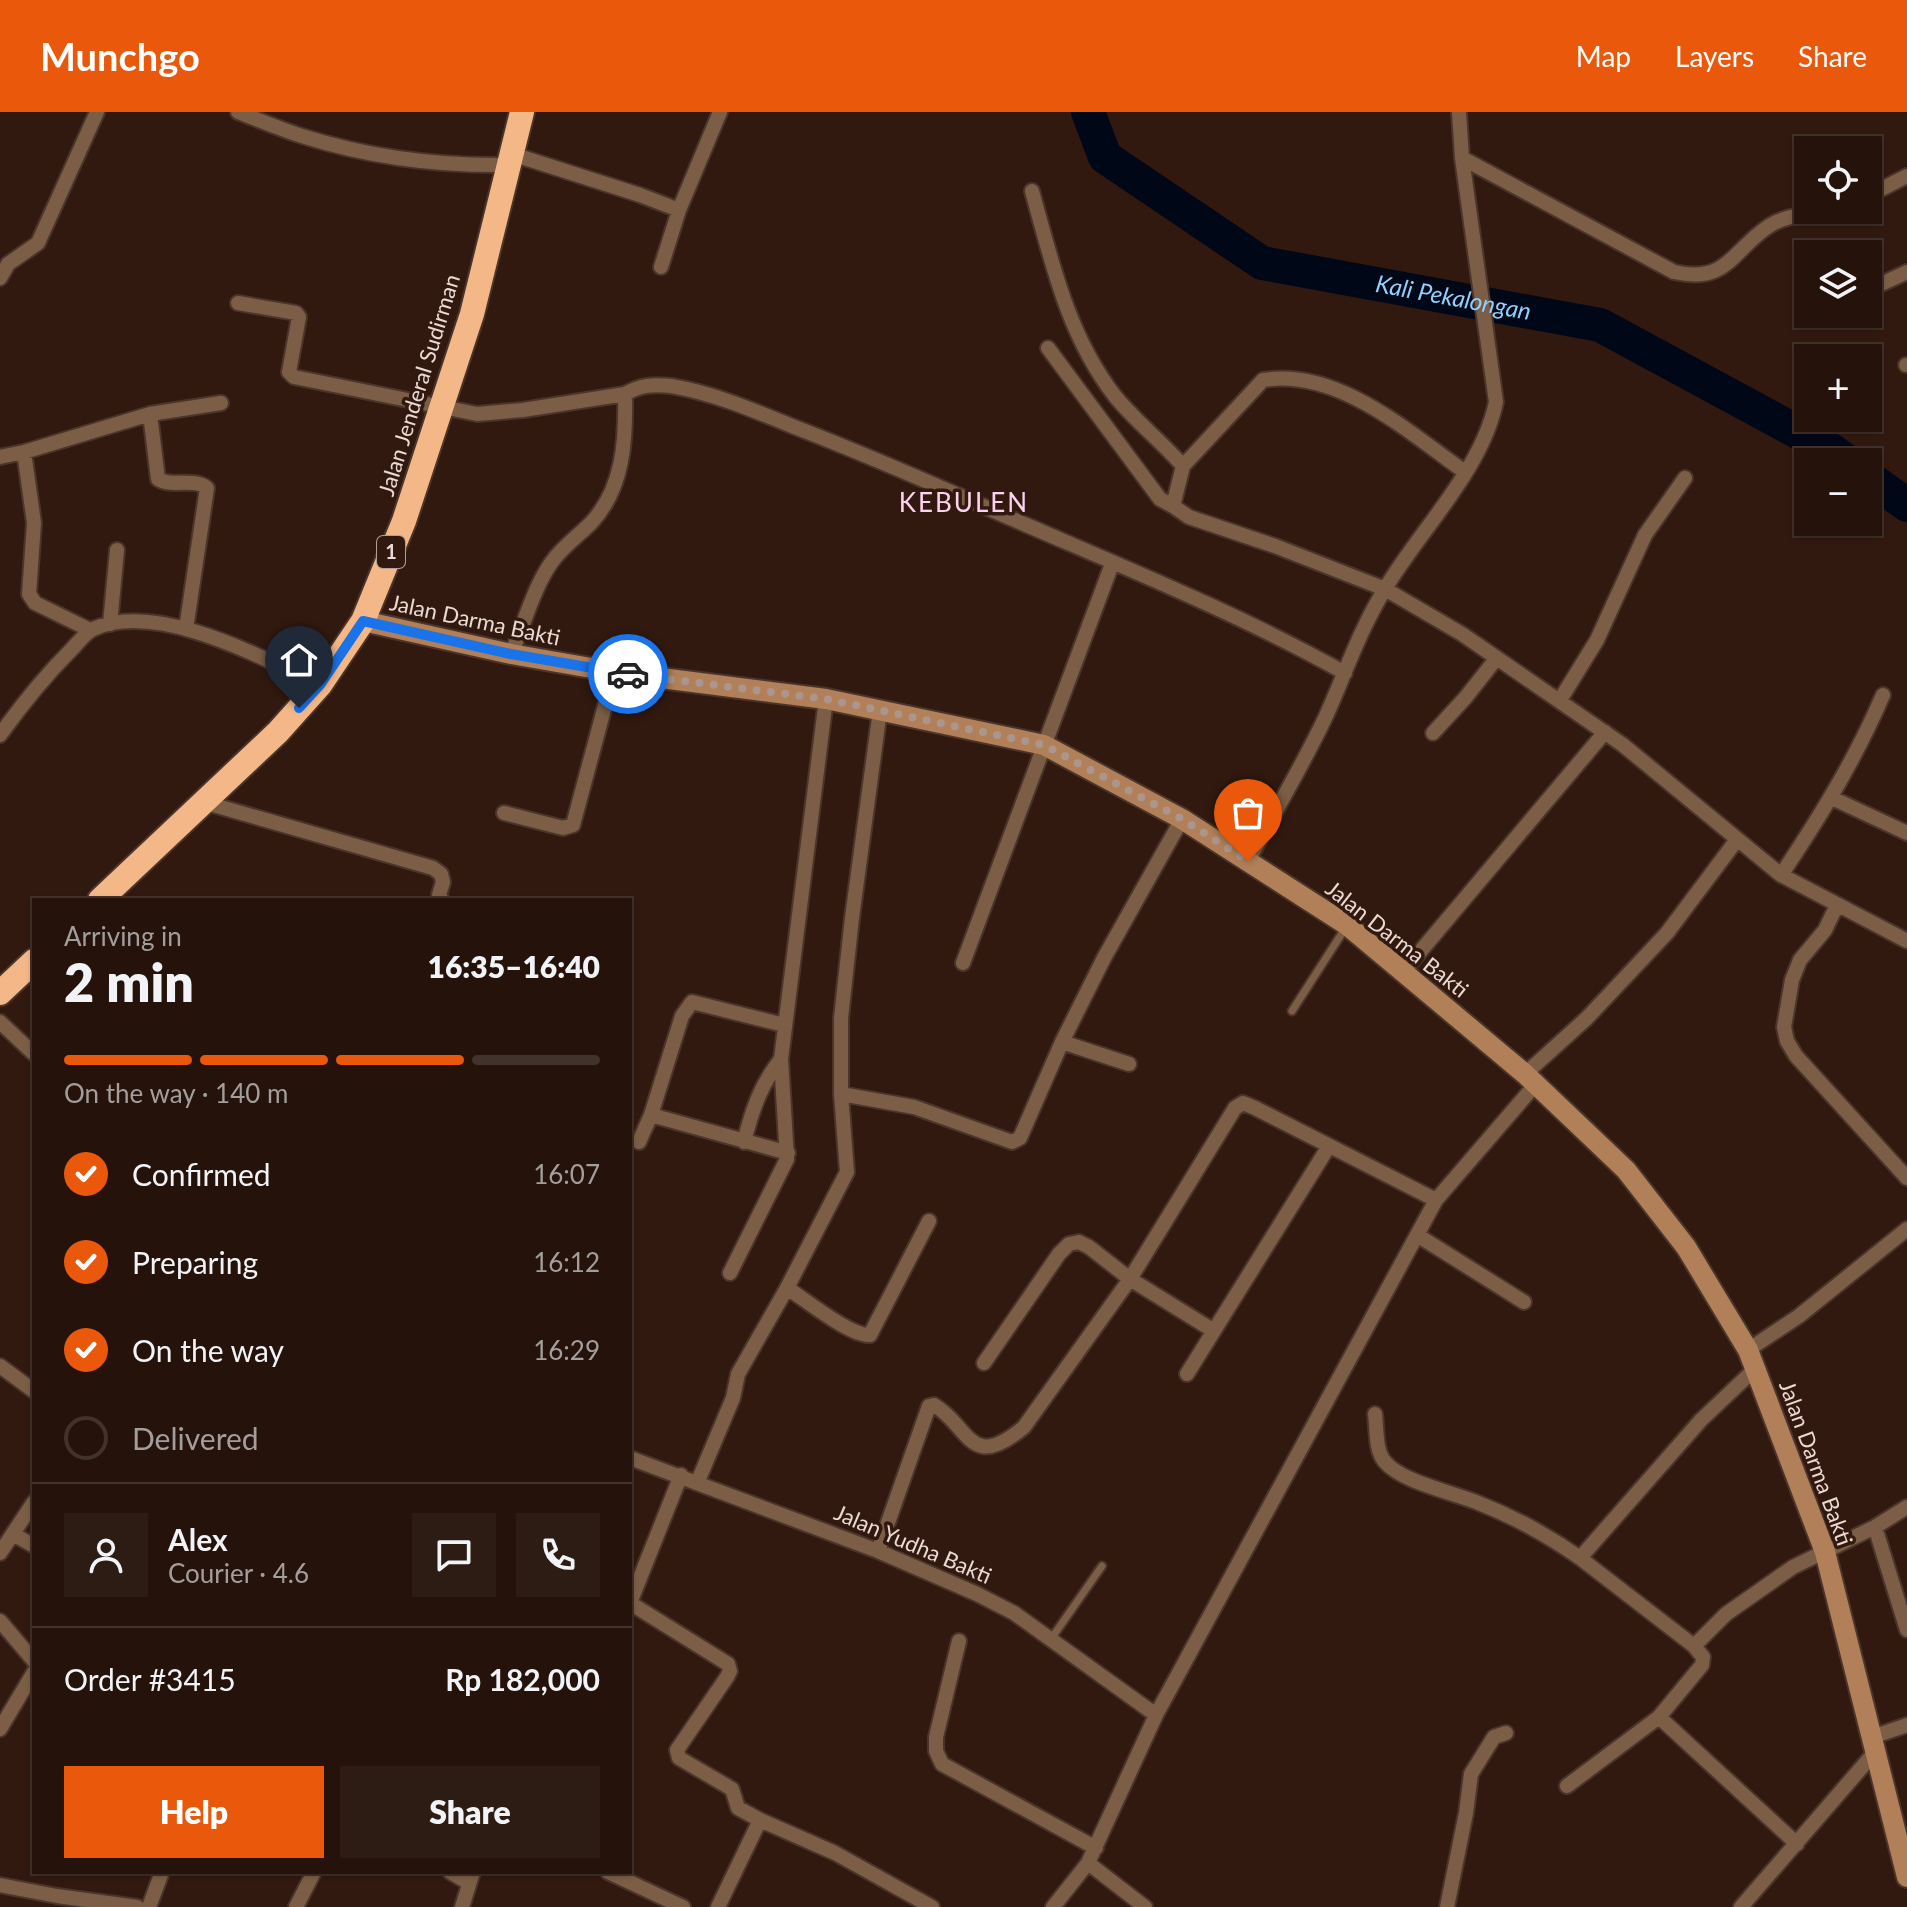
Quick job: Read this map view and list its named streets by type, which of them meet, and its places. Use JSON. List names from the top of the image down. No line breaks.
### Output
{"streets":{"highway":["Jalan Jenderal Sudirman","1"],"street":["Jalan Darma Bakti","Jalan Yudha Bakti"]},"crossings":[["Jalan Jenderal Sudirman","Jalan Darma Bakti"]],"districts":["KEBULEN"],"water":["Kali Pekalongan"],"page":{"header":"Munchgo","nav":["Map","Layers","Share"],"map_buttons":["+","−"],"heading":["2 min","Arriving in","16:35–16:40"],"panel":["Alex","Courier · 4.6","Order #3415","Rp 182,000"],"bar":"On the way · 140 m","list":[["Confirmed","16:07"],["Preparing","16:12"],["On the way","16:29"],"Delivered"],"buttons":["Help","Share"]}}
